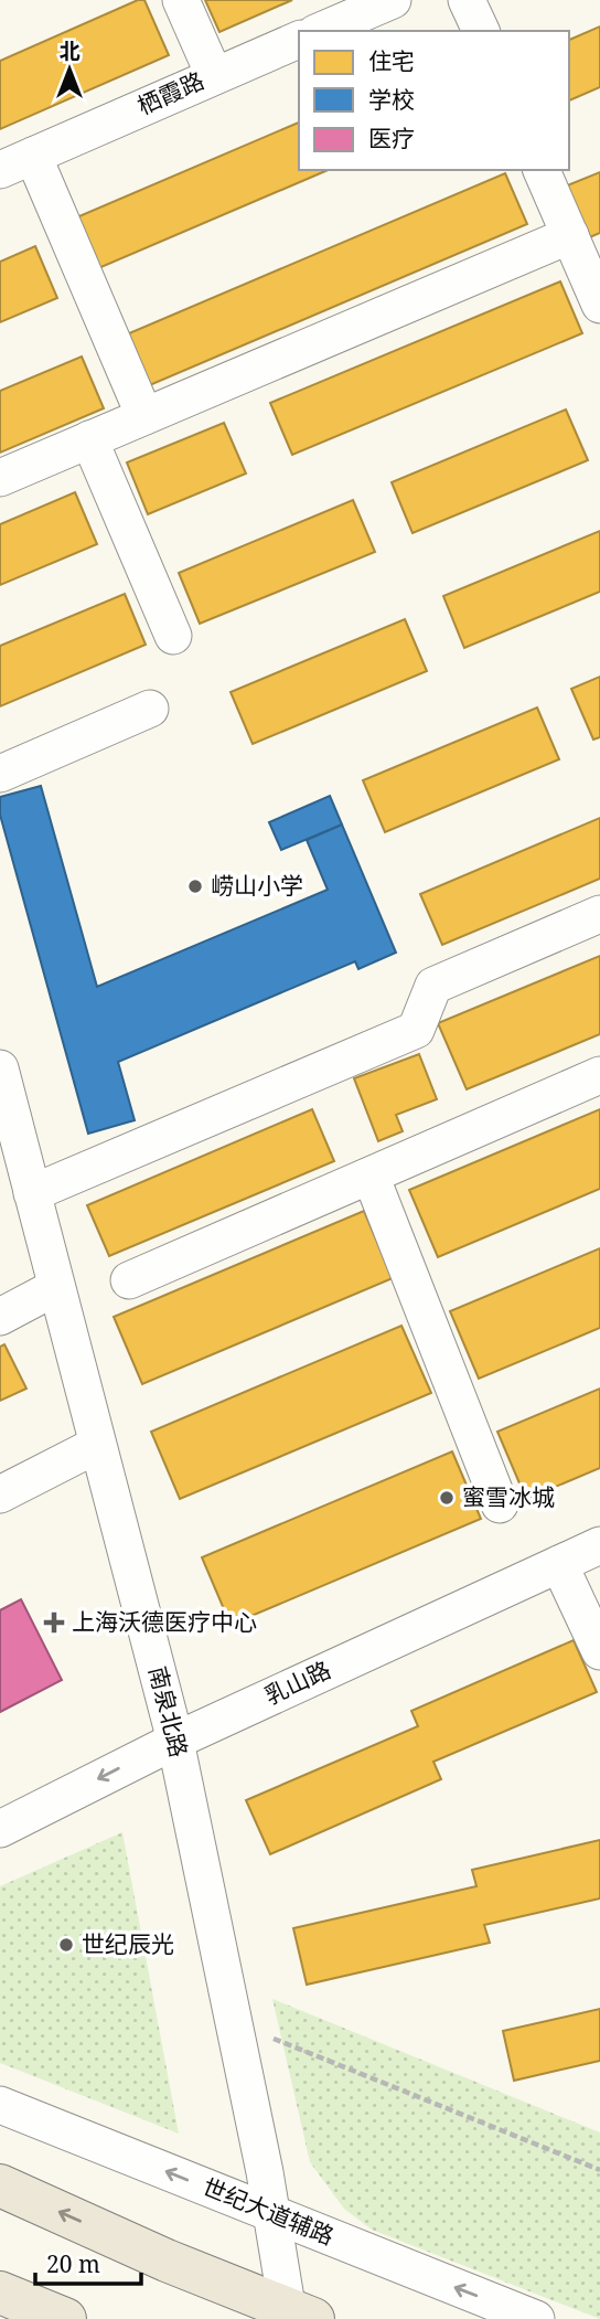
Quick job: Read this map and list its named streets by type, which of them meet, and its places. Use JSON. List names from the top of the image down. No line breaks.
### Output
{"streets":{"street":["栖霞路","乳山路","南泉北路","世纪大道辅路"]},"crossings":[["乳山路","南泉北路"],["南泉北路","世纪大道辅路"]],"one_way":["世纪大道辅路"],"places":{"other":["崂山小学","蜜雪冰城","世纪辰光"],"health":["上海沃德医疗中心"]},"legend":["住宅","学校","医疗"],"scale_bar":"20 m","north":"top"}
